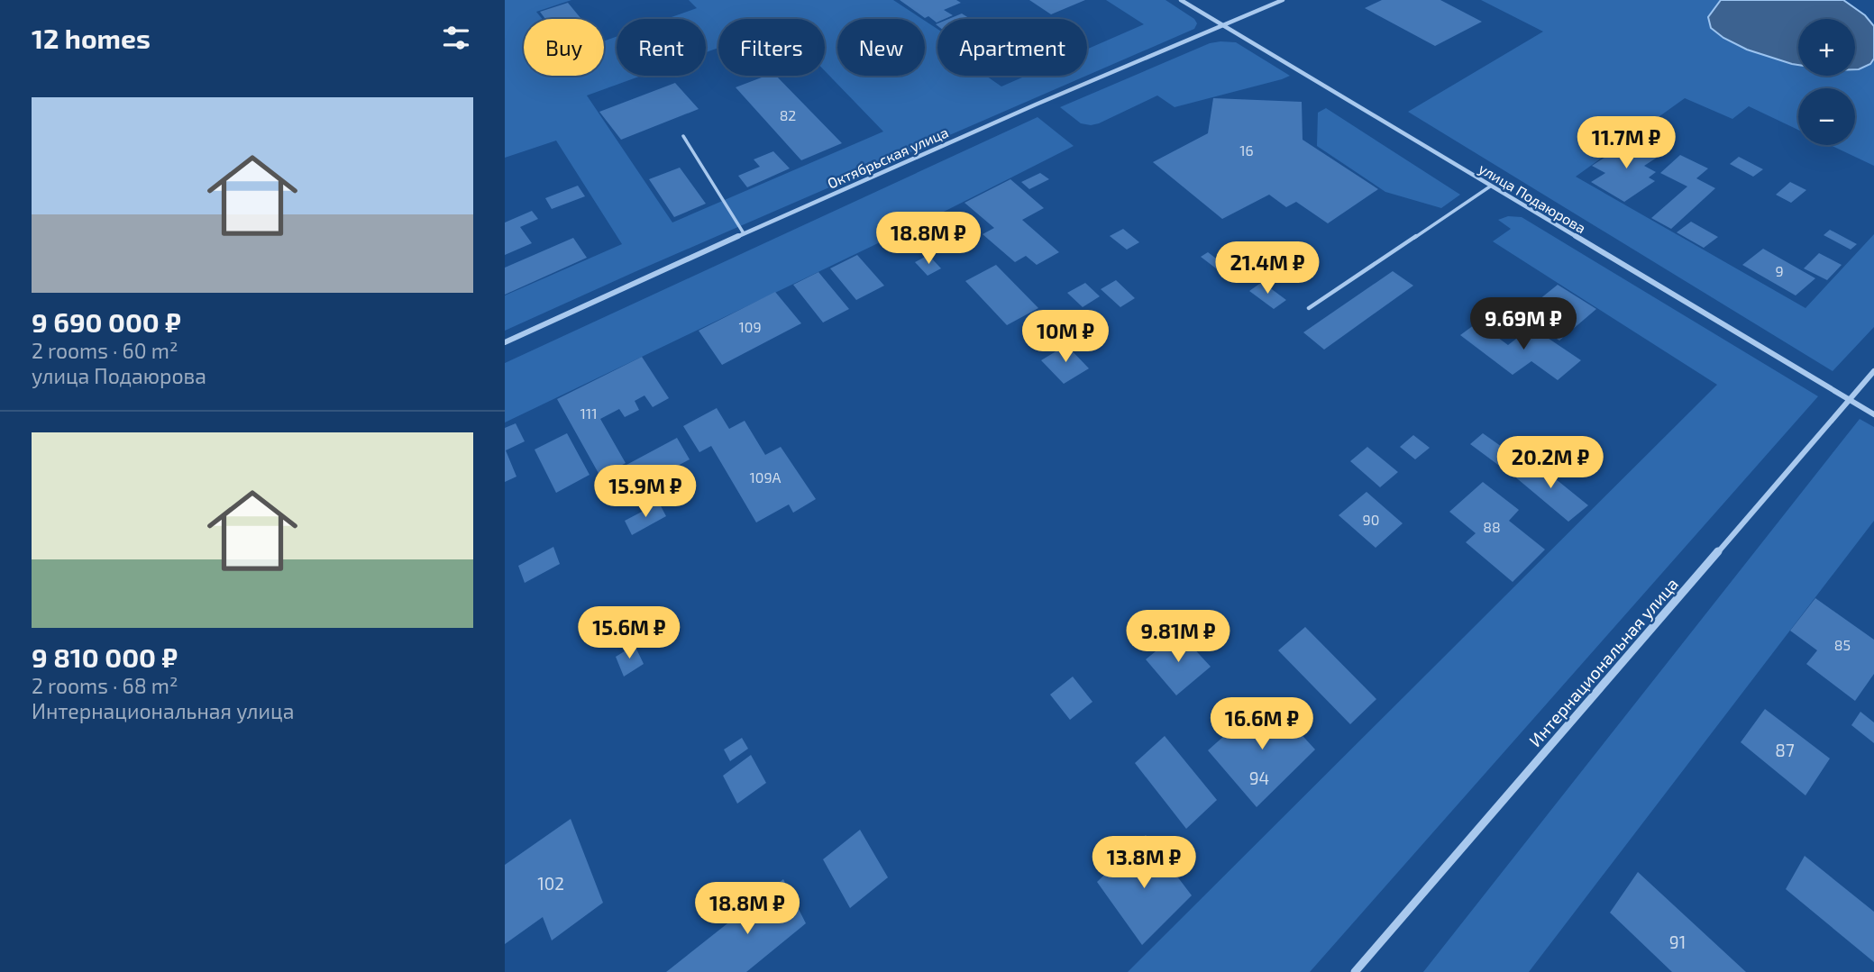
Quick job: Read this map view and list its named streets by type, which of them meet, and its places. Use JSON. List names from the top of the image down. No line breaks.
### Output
{"streets":{"street":["Октябрьская улица","улица Подаюрова","Интернациональная улица"]},"crossings":[["Октябрьская улица","улица Подаюрова"],["улица Подаюрова","Интернациональная улица"]],"house_numbers":["82","16","9","109","111","109А","90","88","85","87","94","102","91"],"page":{"heading":"12 homes","map_buttons":["+","−"],"chip":["Buy","Rent","Filters","New","Apartment"],"list":[{"name":"9 690 000 ₽","note":"2 rooms · 60 m² · улица Подаюрова"},{"name":"9 810 000 ₽","note":"2 rooms · 68 m² · Интернациональная улица"}],"price":["11.7M ₽","18.8M ₽","21.4M ₽","9.69M ₽","10M ₽","20.2M ₽","15.9M ₽","15.6M ₽","9.81M ₽","16.6M ₽","13.8M ₽","18.8M ₽"]}}
